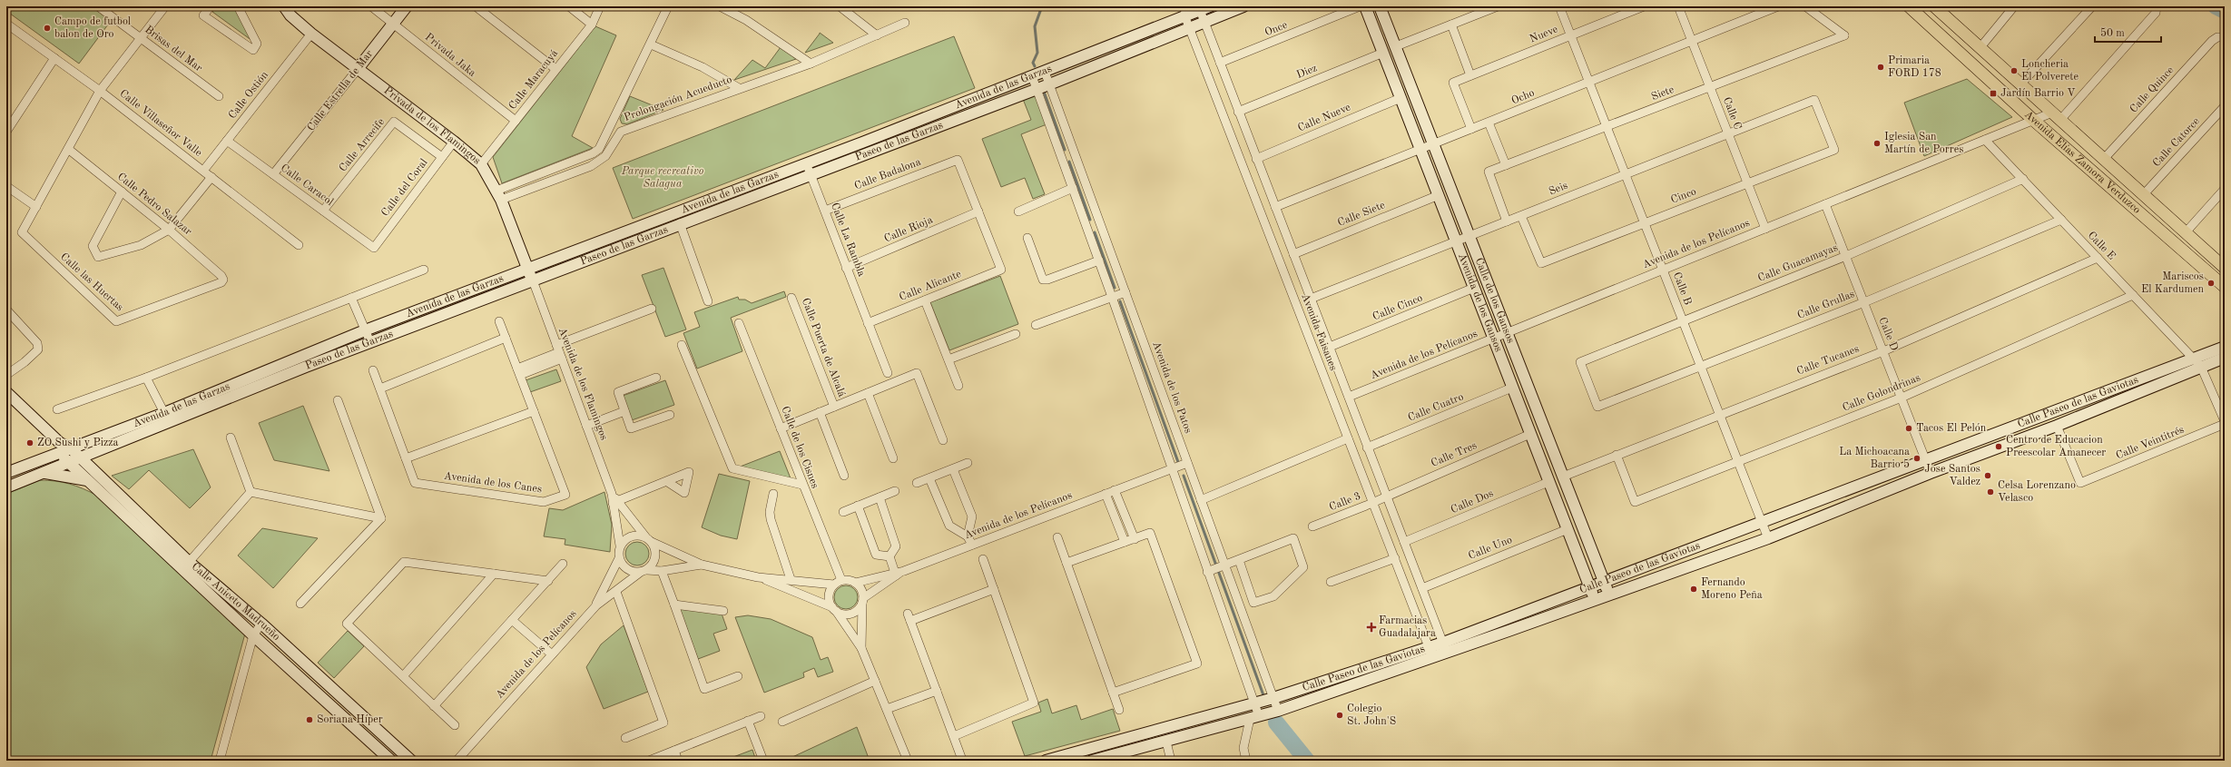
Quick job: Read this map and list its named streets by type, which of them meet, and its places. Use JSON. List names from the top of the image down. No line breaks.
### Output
{"streets":{"main road":["Avenida de las Garzas","Calle Estrella de Mar","Privada de los Flamingos","Paseo de las Garzas","Avenida Elías Zamora Verduzco","Calle de los Gansos","Avenida de los Gansos","Calle Paseo de las Gaviotas","Calle Aniceto Madrueño"],"street":["Once","Nueve","Brisas del Mar","Privada Jaka","Diez","Calle Maracuyá","Calle Quince","Siete","Calle Ostión","Ocho","Prolongación Acueducto","Calle C","Calle Nueve","Calle Villaseñor Valle","Calle Catorce","Calle Arrecife","Calle Badalona","Calle Caracol","Calle del Coral","Seis","Cinco","Calle Pedro Salazar","Calle Siete","Calle Rioja","Calle La Rambla","Avenida de los Pelícanos","Calle E","Calle Guacamayas","Calle las Huertas","Calle Alicante","Calle B","Calle Grullas","Calle Cinco","Avenida Faisanes","Calle D","Calle Puerta de Alcalá","Calle Tucanes","Avenida de los Flamingos","Avenida de los Patos","Calle Golondrinas","Calle Cuatro","Calle Veintitrés","Calle de los Cisnes","Calle Tres","Avenida de los Canes","Calle 3","Calle Dos","Calle Uno"]},"crossings":[["Once","Avenida Faisanes"],["Nueve","Ocho"],["Nueve","Calle B"],["Brisas del Mar","Calle las Huertas"],["Privada Jaka","Calle Maracuyá"],["Privada Jaka","Calle Estrella de Mar"],["Diez","Avenida de los Gansos"],["Diez","Avenida Faisanes"],["Calle Maracuyá","Privada de los Flamingos"],["Avenida de las Garzas","Privada de los Flamingos"],["Avenida de las Garzas","Calle La Rambla"],["Avenida de las Garzas","Avenida Faisanes"],["Avenida de las Garzas","Avenida de los Patos"],["Avenida de las Garzas","Calle Aniceto Madrueño"],["Calle Quince","Avenida Elías Zamora Verduzco"],["Calle Estrella de Mar","Privada de los Flamingos"],["Calle Estrella de Mar","Calle Caracol"],["Siete","Calle C"],["Siete","Seis"],["Siete","Calle B"],["Calle Ostión","Calle Villaseñor Valle"],["Calle Ostión","Privada de los Flamingos"],["Calle Ostión","Calle Caracol"],["Ocho","Calle C"],["Ocho","Calle B"],["Ocho","Calle de los Gansos"],["Ocho","Avenida de los Gansos"],["Ocho","Avenida Faisanes"],["Prolongación Acueducto","Privada de los Flamingos"],["Calle C","Seis"],["Calle C","Cinco"],["Calle C","Avenida de los Pelícanos"],["Calle Nueve","Avenida de los Gansos"],["Calle Nueve","Avenida Faisanes"],["Calle Villaseñor Valle","Calle las Huertas"],["Privada de los Flamingos","Paseo de las Garzas"],["Privada de los Flamingos","Calle del Coral"],["Privada de los Flamingos","Avenida de los Flamingos"],["Paseo de las Garzas","Calle La Rambla"],["Paseo de las Garzas","Avenida Faisanes"],["Paseo de las Garzas","Avenida de los Flamingos"],["Paseo de las Garzas","Avenida de los Patos"],["Paseo de las Garzas","Calle Aniceto Madrueño"],["Calle Catorce","Avenida Elías Zamora Verduzco"],["Calle Arrecife","Calle Caracol"],["Calle Arrecife","Calle del Coral"],["Avenida Elías Zamora Verduzco","Avenida de los Pelícanos"],["Calle Badalona","Calle Rioja"],["Calle Badalona","Calle La Rambla"],["Calle Badalona","Calle Alicante"],["Calle Caracol","Calle del Coral"],["Seis","Cinco"],["Seis","Calle B"],["Seis","Calle de los Gansos"],["Seis","Avenida de los Gansos"],["Seis","Avenida Faisanes"],["Cinco","Calle B"],["Calle Pedro Salazar","Calle las Huertas"],["Calle Siete","Avenida de los Gansos"],["Calle Siete","Avenida Faisanes"],["Calle Rioja","Calle La Rambla"],["Calle Rioja","Calle Alicante"],["Calle La Rambla","Calle Alicante"],["Avenida de los Pelícanos","Calle E"],["Avenida de los Pelícanos","Calle B"],["Avenida de los Pelícanos","Calle de los Gansos"],["Avenida de los Pelícanos","Avenida de los Gansos"],["Avenida de los Pelícanos","Avenida Faisanes"],["Avenida de los Pelícanos","Calle D"],["Avenida de los Pelícanos","Avenida de los Flamingos"],["Avenida de los Pelícanos","Avenida de los Patos"],["Avenida de los Pelícanos","Calle de los Cisnes"],["Calle E","Calle Guacamayas"],["Calle E","Calle Grullas"],["Calle E","Calle Tucanes"],["Calle E","Calle Golondrinas"],["Calle E","Calle Paseo de las Gaviotas"],["Calle Guacamayas","Calle B"],["Calle Guacamayas","Calle Grullas"],["Calle Guacamayas","Calle D"],["Calle B","Calle Grullas"],["Calle B","Calle Tucanes"],["Calle B","Calle Golondrinas"],["Calle B","Calle Paseo de las Gaviotas"],["Calle de los Gansos","Calle Tucanes"],["Calle de los Gansos","Calle Paseo de las Gaviotas"],["Avenida de los Gansos","Calle Cinco"],["Avenida de los Gansos","Calle Paseo de las Gaviotas"],["Avenida de los Gansos","Calle Cuatro"],["Avenida de los Gansos","Calle Tres"],["Avenida de los Gansos","Calle Dos"],["Avenida de los Gansos","Calle Uno"],["Calle Grullas","Calle D"],["Calle Cinco","Avenida Faisanes"],["Avenida Faisanes","Calle Paseo de las Gaviotas"],["Avenida Faisanes","Calle Cuatro"],["Avenida Faisanes","Calle Tres"],["Avenida Faisanes","Calle 3"],["Avenida Faisanes","Calle Dos"],["Avenida Faisanes","Calle Uno"],["Calle D","Calle Tucanes"],["Calle D","Calle Golondrinas"],["Calle D","Calle Paseo de las Gaviotas"],["Calle Tucanes","Calle Golondrinas"],["Avenida de los Patos","Calle Paseo de las Gaviotas"],["Calle Paseo de las Gaviotas","Calle Veintitrés"],["Calle Tres","Calle 3"]],"parks":["Parque recreativo Salagua"],"places":{"other":["Campo de futbol balon de Oro","Primaria FORD 178","Loncheria El Polverete","Iglesia San Martín de Porres","Mariscos El Kardumen","Tacos El Pelón","ZO Sushi y Pizza","Centro de Educacion Preescolar Amanecer","La Michoacana Barrio 5","Jose Santos Valdez","Celsa Lorenzano Velasco","Fernando Moreno Peña","Colegio St. John'S","Soriana Híper"],"transit":["Jardín Barrio V"],"health":["Farmacias Guadalajara"]},"scale_bar":"50 m"}
